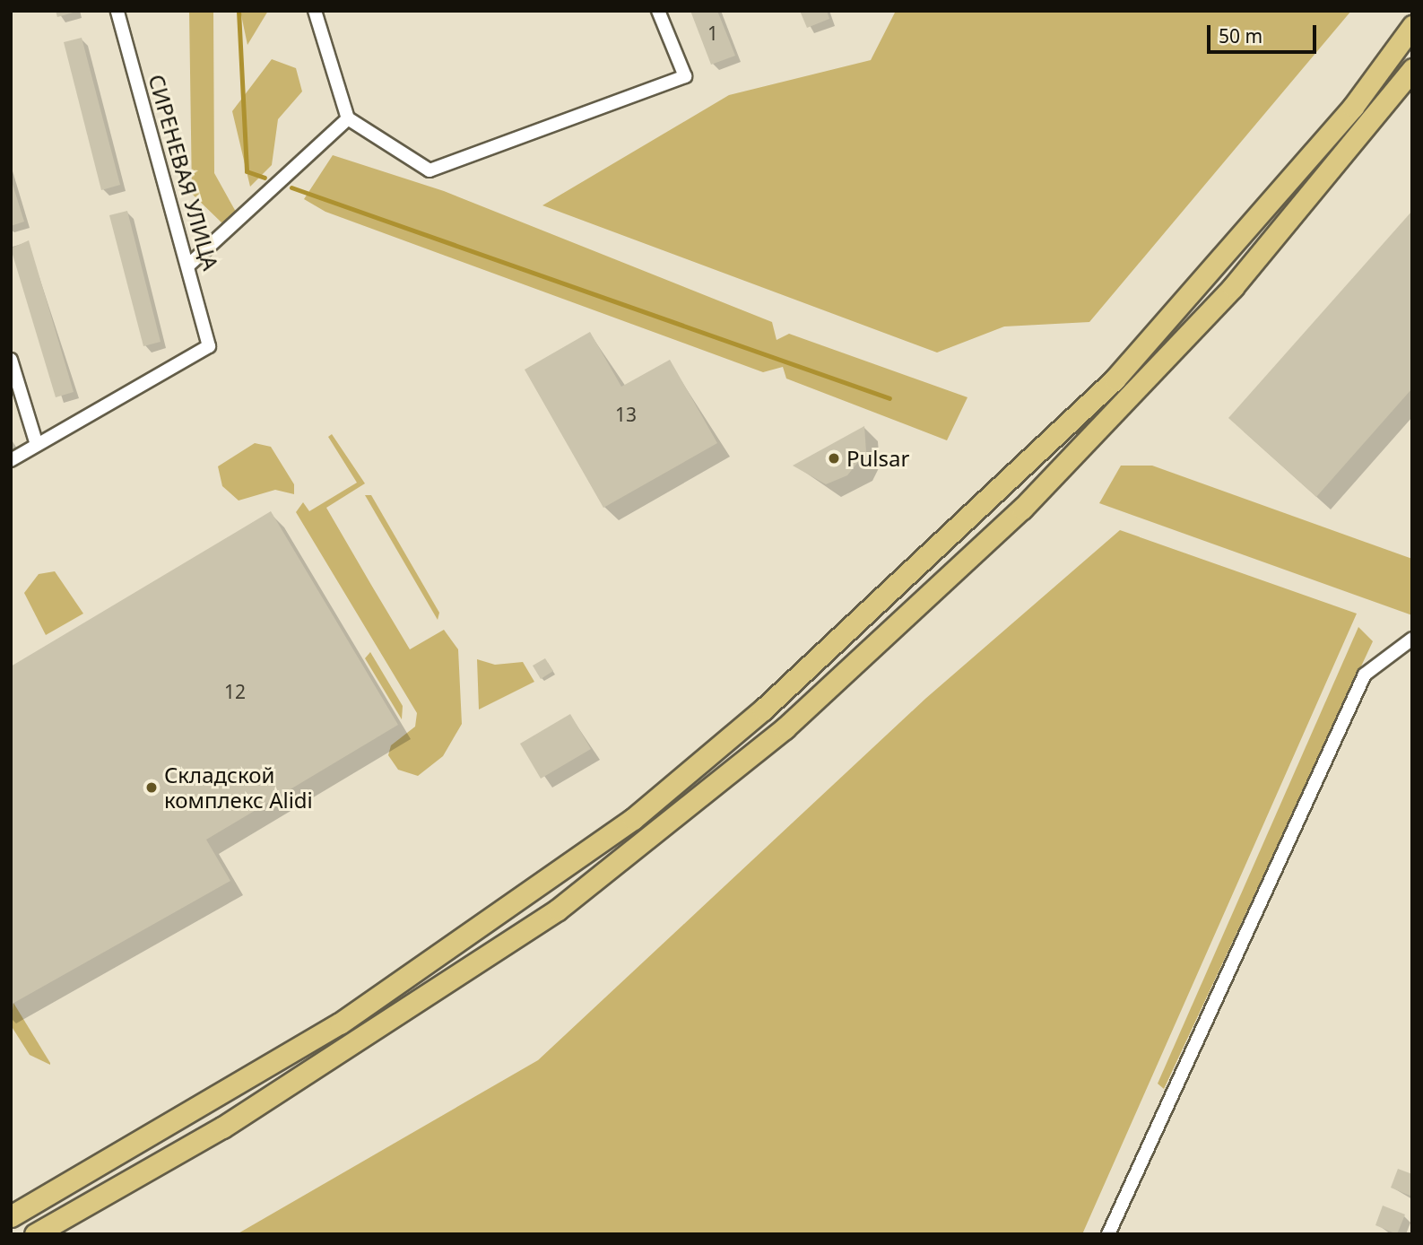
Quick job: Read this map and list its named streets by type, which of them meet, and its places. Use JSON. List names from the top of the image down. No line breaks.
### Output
{"streets":{"street":["СИРЕНЕВАЯ УЛИЦА"]},"places":["Pulsar","Складской комплекс Alidi"],"house_numbers":["1","13","12"],"scale_bar":"50 m"}
